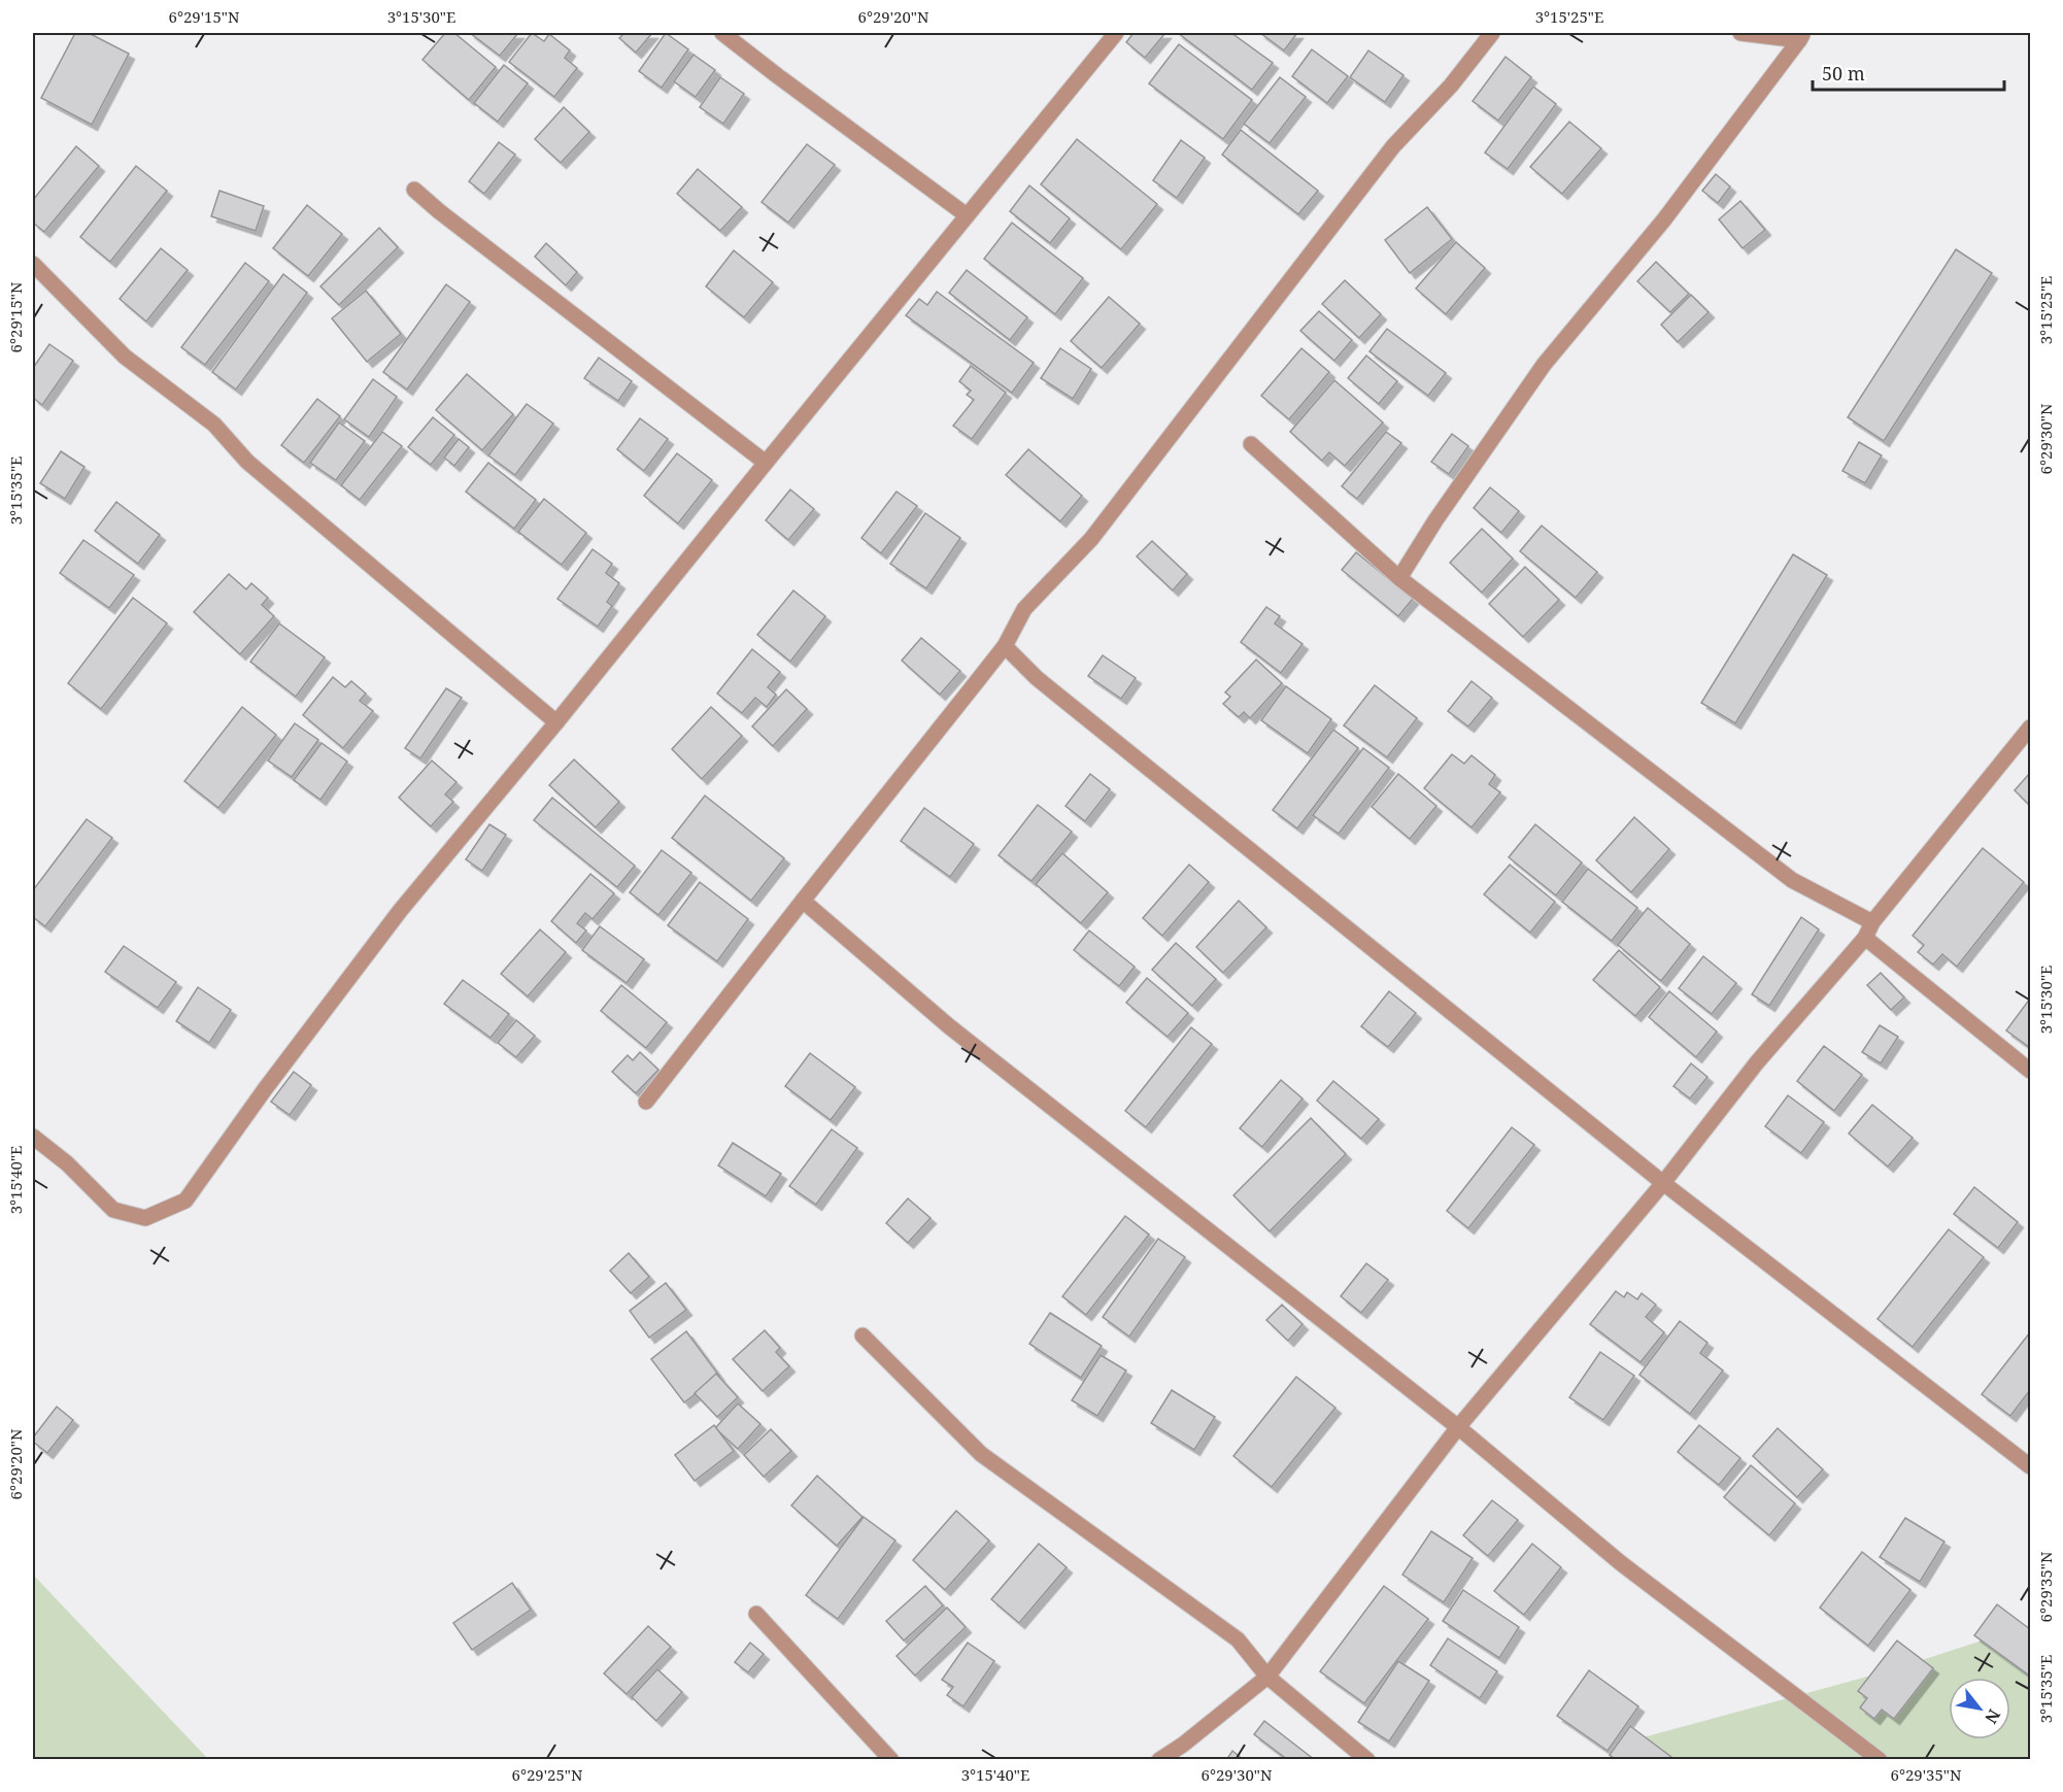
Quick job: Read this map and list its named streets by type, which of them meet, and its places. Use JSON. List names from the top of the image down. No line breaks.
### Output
{"scale_bar":"50 m","north":"bottom right","coordinates":["6°29'15\"N","3°15'30\"E","6°29'20\"N","3°15'25\"E","6°29'30\"N","3°15'35\"E","3°15'40\"E","6°29'35\"N","6°29'25\"N"]}
